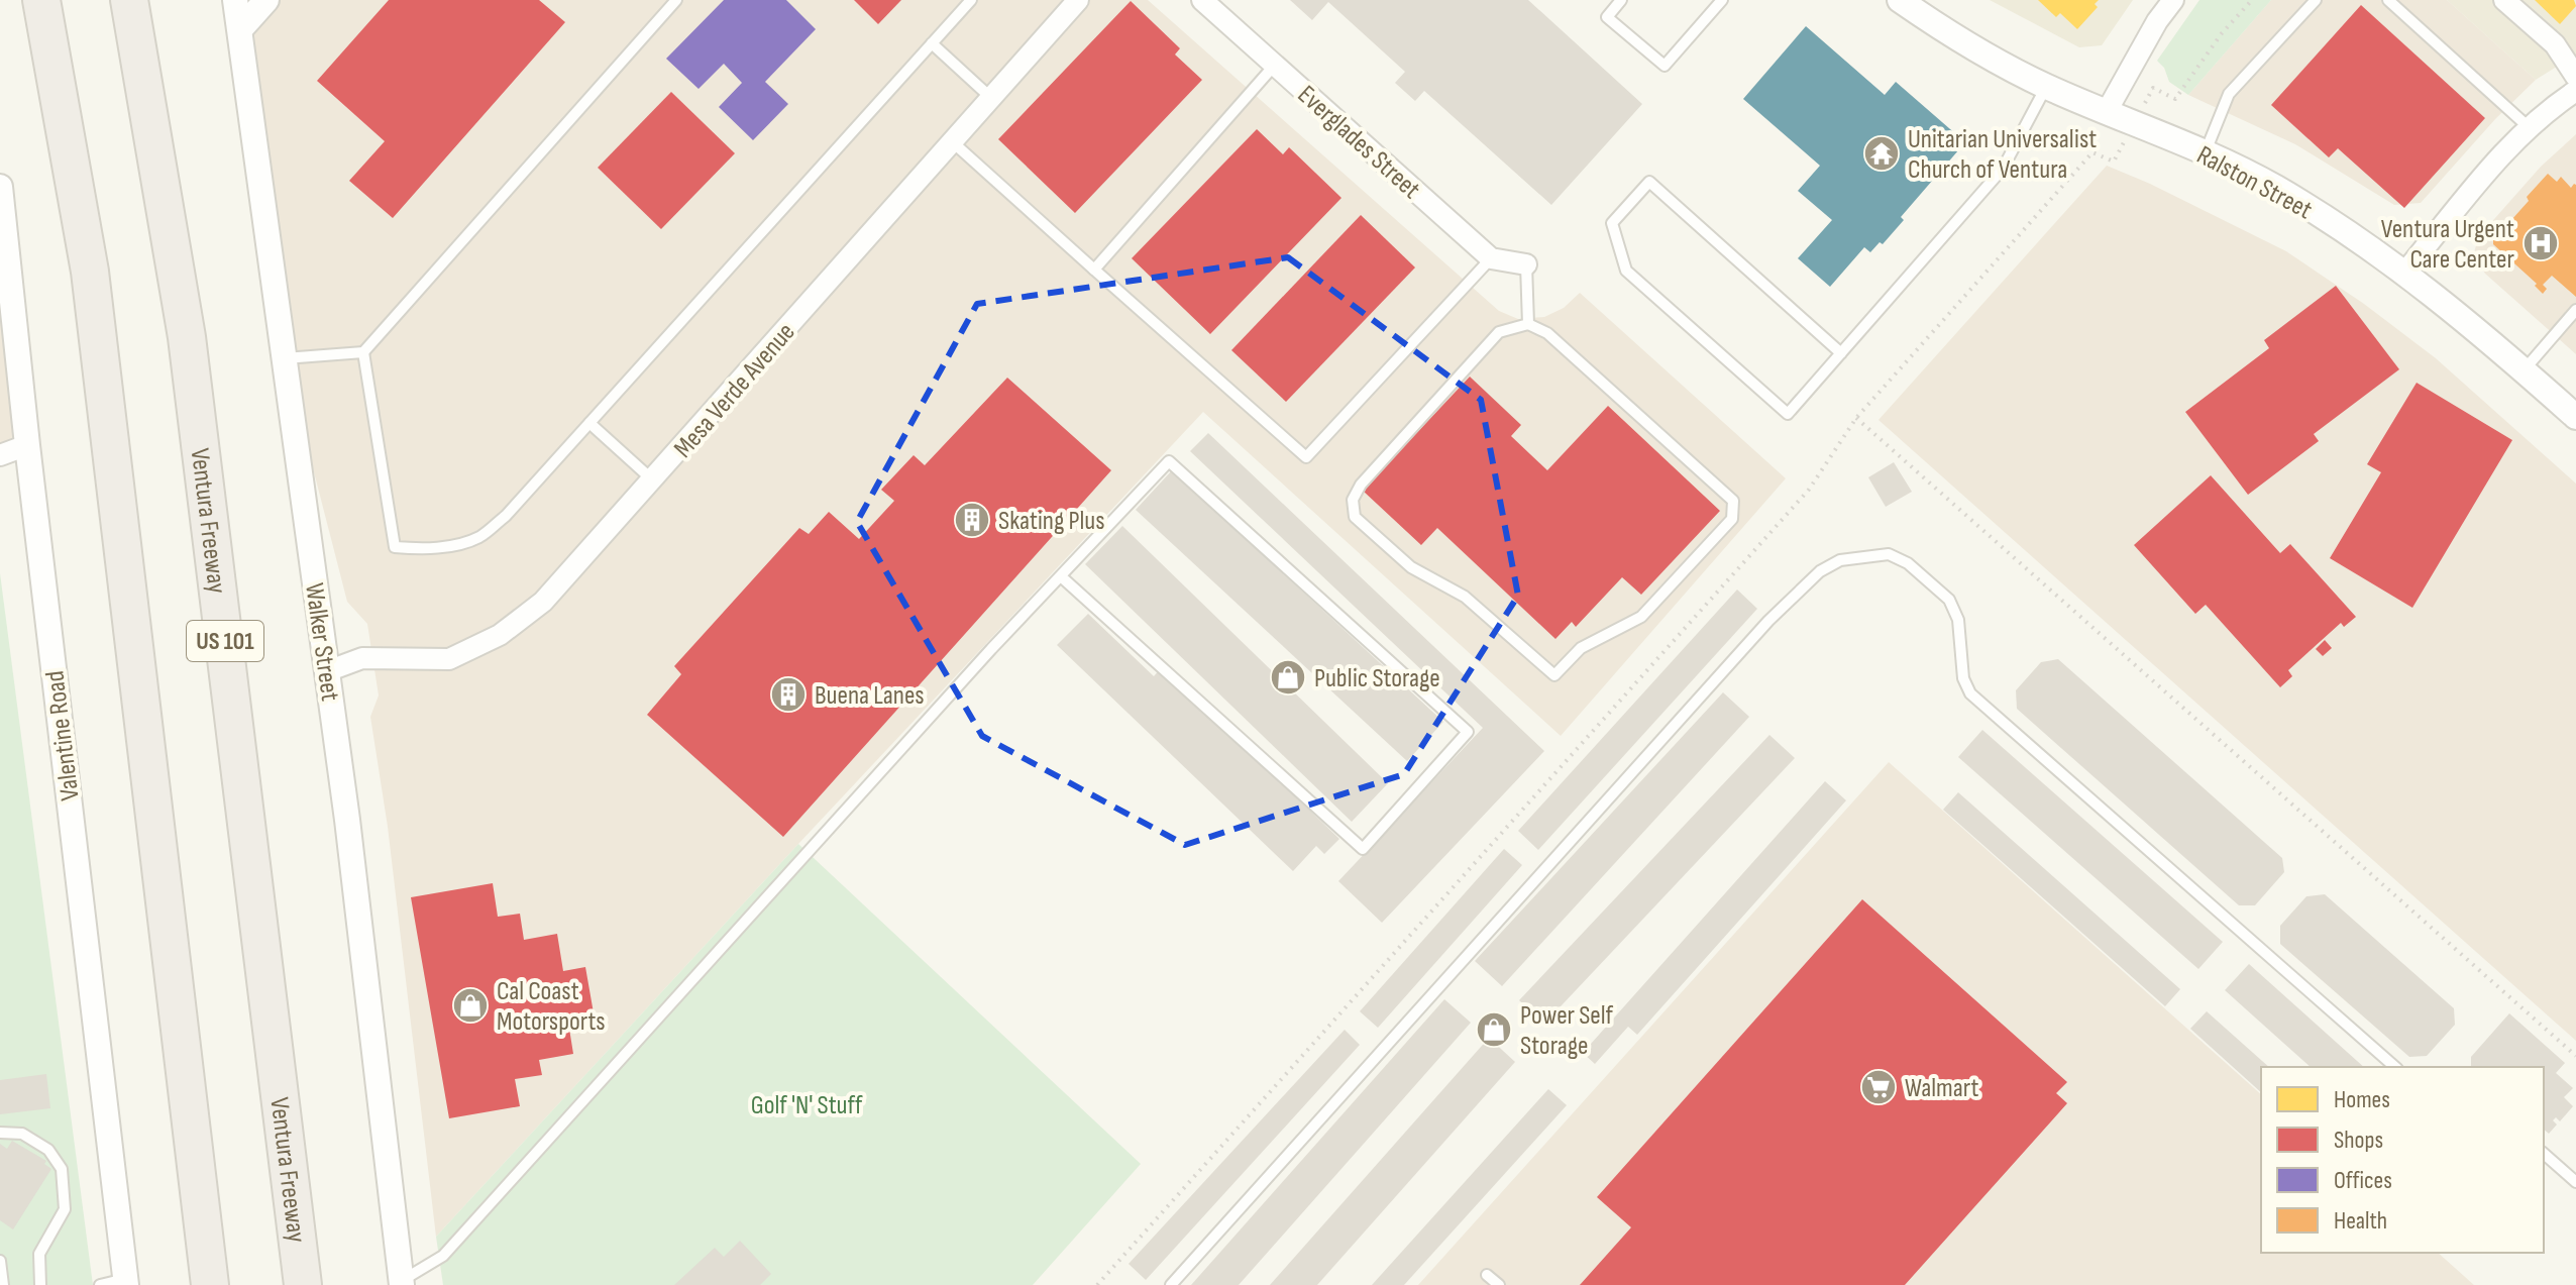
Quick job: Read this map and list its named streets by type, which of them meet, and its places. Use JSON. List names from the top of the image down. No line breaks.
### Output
{"streets":{"highway":["Ventura Freeway","US 101"],"street":["Everglades Street","Ralston Street","Mesa Verde Avenue","Walker Street","Valentine Road"]},"crossings":[["Mesa Verde Avenue","Walker Street"]],"parks":["Golf 'N' Stuff"],"places":{"temple":["Unitarian Universalist Church of Ventura"],"hospital":["Ventura Urgent Care Center"],"building":["Skating Plus","Buena Lanes"],"shop":["Public Storage","Cal Coast Motorsports","Power Self Storage"],"supermarket":["Walmart"]},"legend":["Homes","Shops","Offices","Health"]}
